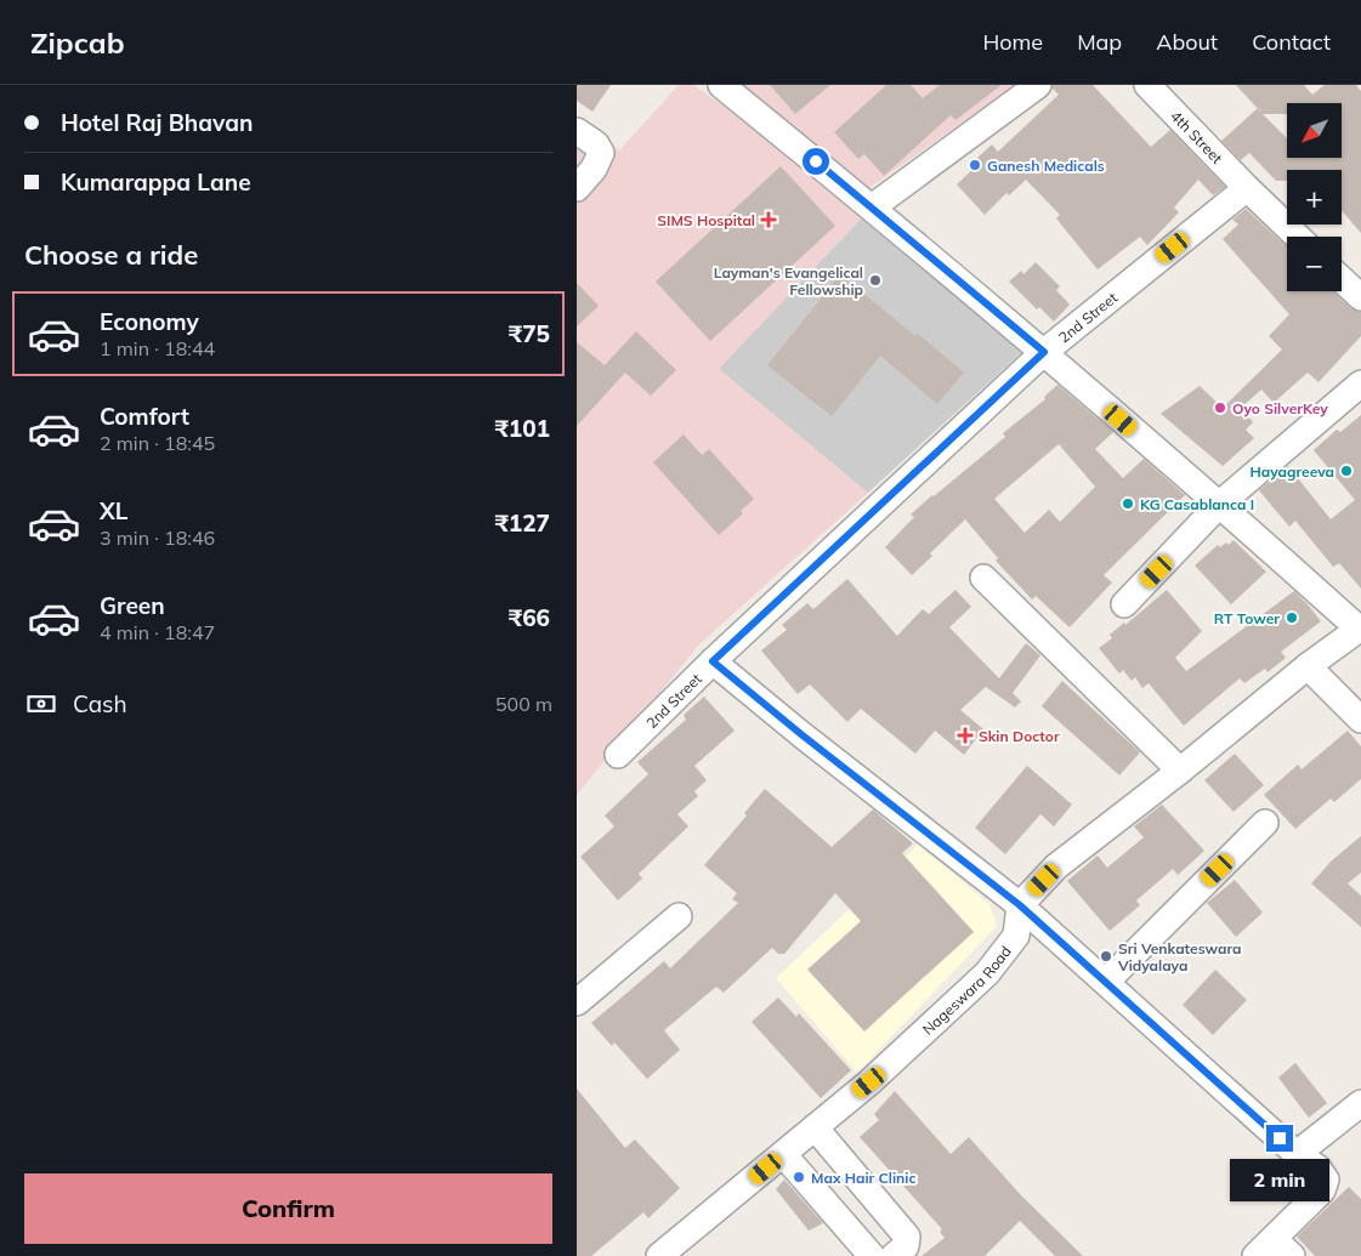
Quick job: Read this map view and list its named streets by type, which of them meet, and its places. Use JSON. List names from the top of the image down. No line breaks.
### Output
{"streets":{"street":["4th Street","2nd Street","Nageswara Road"]},"crossings":[["4th Street","2nd Street"]],"places":{"other":["Ganesh Medicals","Layman's Evangelical Fellowship","Oyo SilverKey","Hayagreeva","KG Casablanca I","RT Tower","Sri Venkateswara Vidyalaya","Max Hair Clinic"],"health":["SIMS Hospital","Skin Doctor"]},"north":"bottom left","page":{"header":"Zipcab","nav":["Home","Map","About","Contact"],"banner":["Hotel Raj Bhavan","Kumarappa Lane"],"map_buttons":["+","−"],"heading":"Choose a ride","list":[{"name":"Economy","note":"1 min · 18:44","value":"₹75"},{"name":"Comfort","note":"2 min · 18:45","value":"₹101"},{"name":"XL","note":"3 min · 18:46","value":"₹127"},{"name":"Green","note":"4 min · 18:47","value":"₹66"}],"pay":["Cash","500 m"],"bubble":"2 min","buttons":"Confirm"}}
